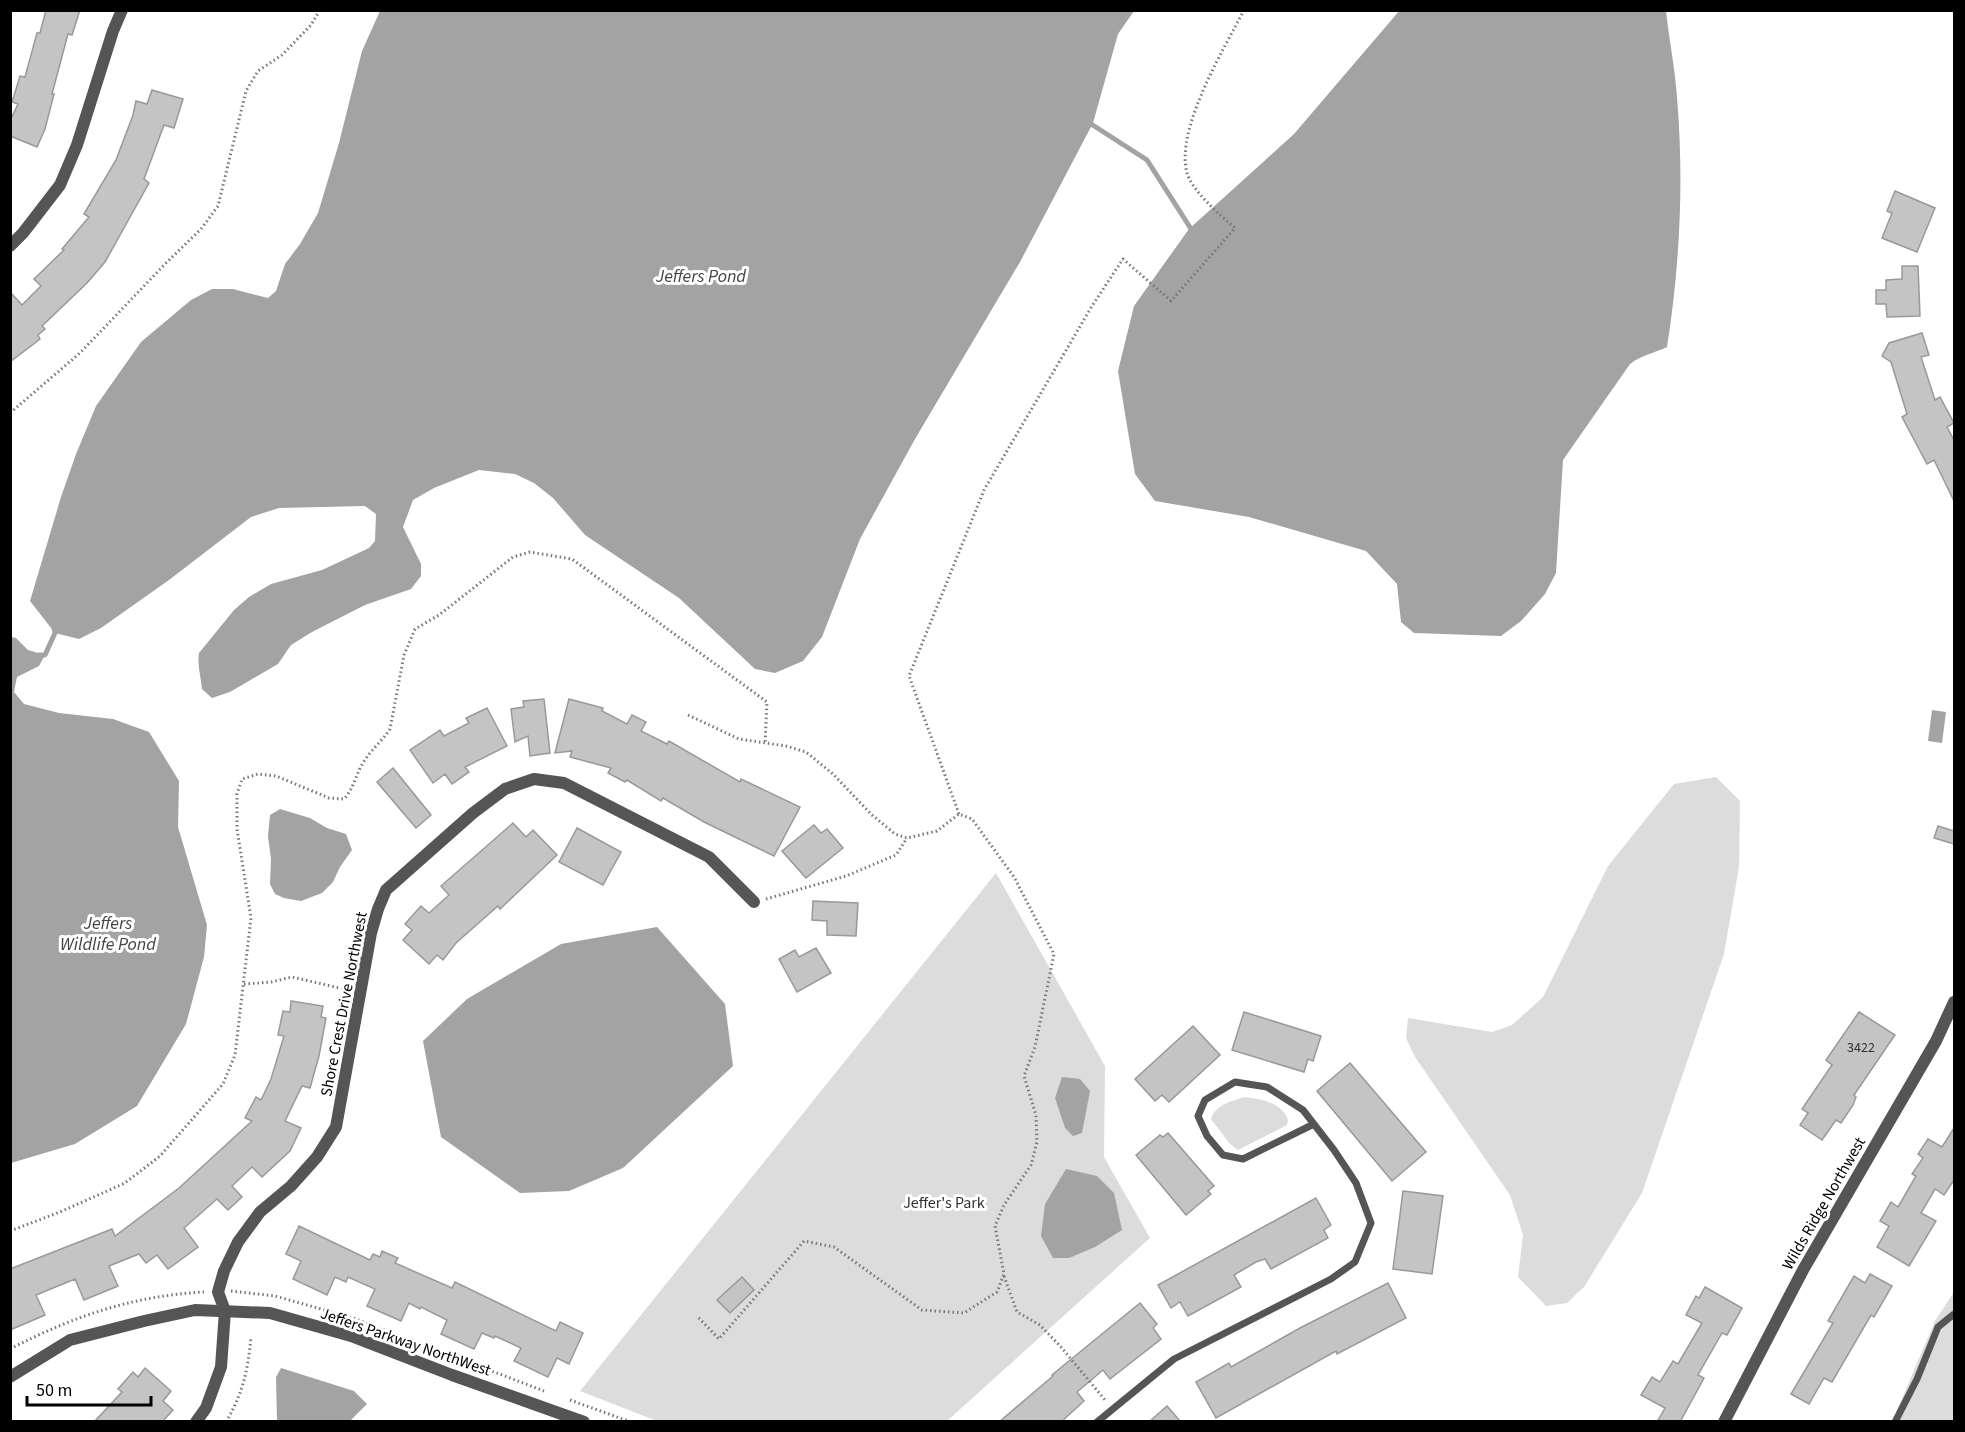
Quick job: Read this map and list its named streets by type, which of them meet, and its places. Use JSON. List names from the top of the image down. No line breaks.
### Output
{"streets":{"street":["Shore Crest Drive Northwest","Wilds Ridge Northwest","Jeffers Parkway NorthWest"]},"crossings":[["Shore Crest Drive Northwest","Jeffers Parkway NorthWest"]],"water":["Jeffers Pond","Jeffers Wildlife Pond"],"parks":["Jeffer's Park"],"house_numbers":["3422"],"scale_bar":"50 m"}
